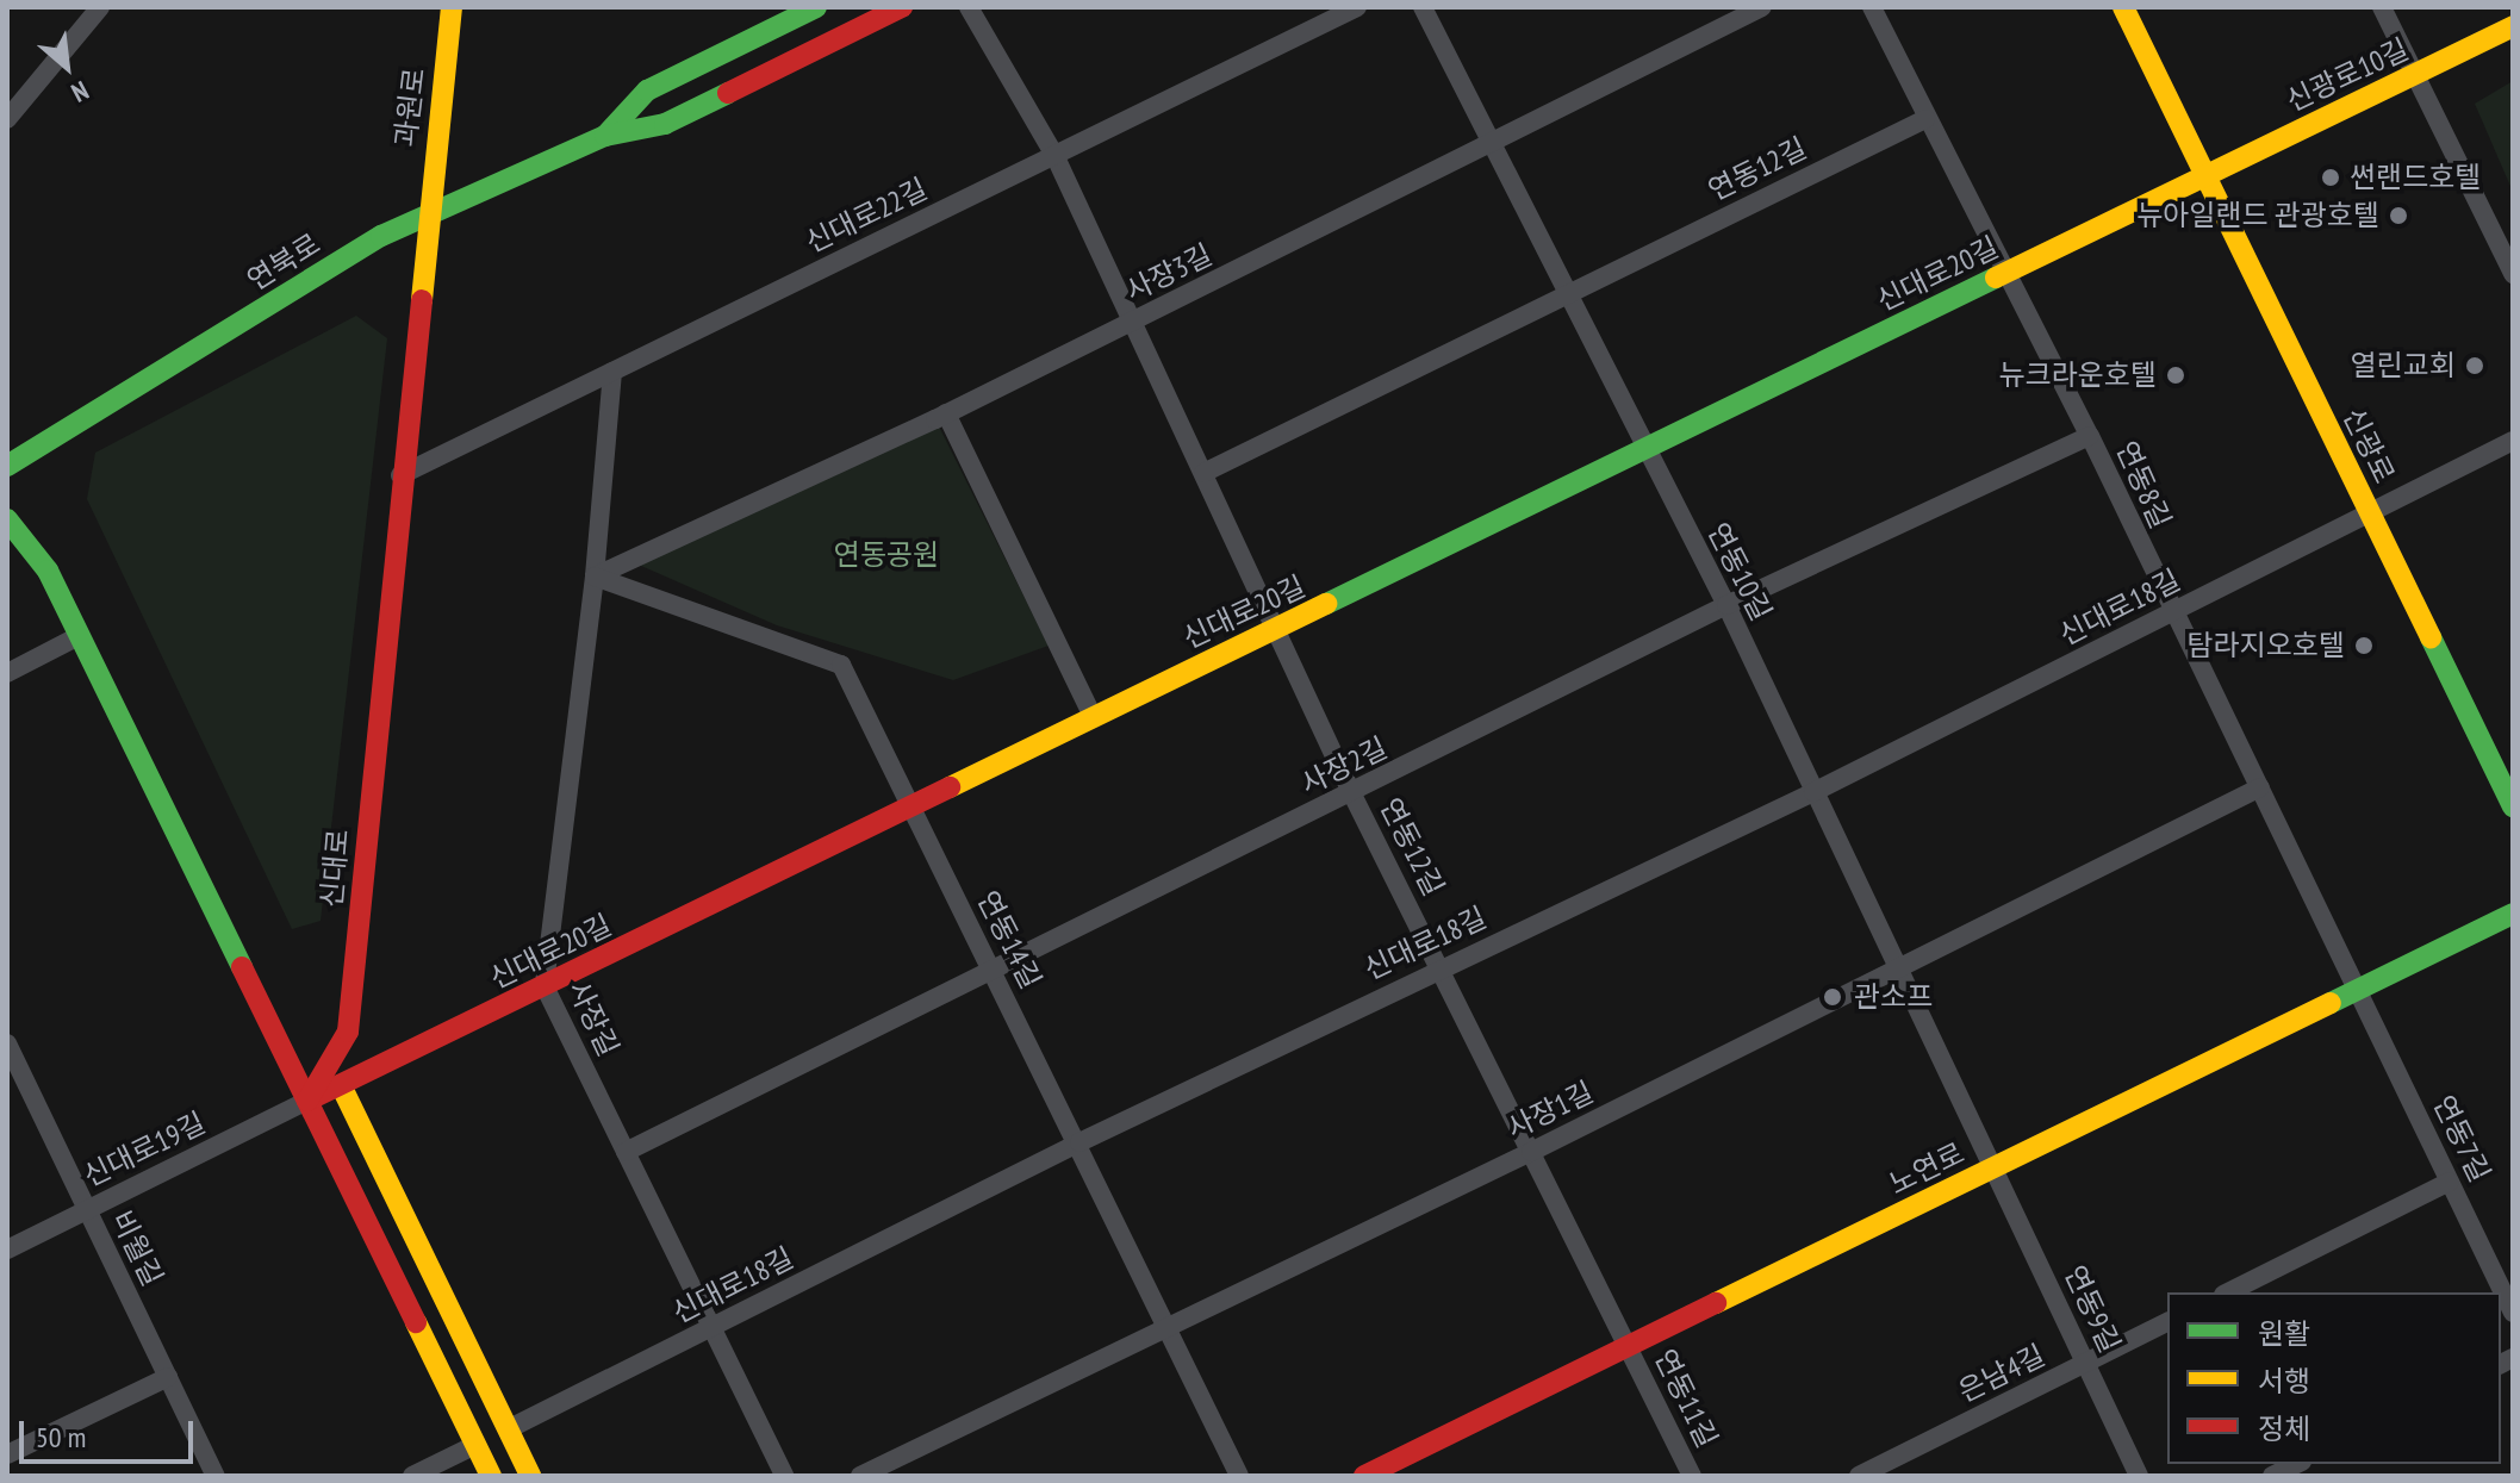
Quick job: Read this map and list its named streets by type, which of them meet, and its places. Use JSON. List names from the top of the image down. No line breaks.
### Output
{"streets":{"main road":["신광로10길","과원로","연북로","신대로20길","신광로","신대로","노연로"],"street":["연동12길","신대로22길","사장3길","연동8길","연동10길","신대로18길","사장2길","연동14길","사장길","사장1길","연동7길","신대로19길","비월길","연동9길","은남4길","연동11길"]},"crossings":[["신광로10길","신대로20길"],["신광로10길","신광로"],["과원로","연북로"],["과원로","신대로"],["연동12길","신대로22길"],["연동12길","사장3길"],["연동12길","신대로20길"],["연동12길","연동8길"],["연동12길","연동10길"],["연동12길","신대로18길"],["연동12길","사장2길"],["연동12길","사장1길"],["연동12길","노연로"],["연동12길","연동11길"],["신대로22길","신대로"],["신대로22길","사장길"],["연북로","신대로"],["사장3길","연동10길"],["사장3길","연동14길"],["사장3길","사장길"],["신대로20길","신광로"],["신대로20길","연동8길"],["신대로20길","연동10길"],["신대로20길","신대로"],["신대로20길","연동14길"],["신대로20길","사장길"],["신대로20길","신대로19길"],["신광로","신대로18길"],["연동8길","신대로18길"],["연동8길","사장2길"],["연동8길","사장1길"],["연동8길","연동7길"],["연동8길","노연로"],["연동10길","신대로18길"],["연동10길","사장2길"],["연동10길","사장1길"],["연동10길","노연로"],["연동10길","연동9길"],["신대로18길","연동14길"],["신대로18길","사장길"],["사장2길","연동14길"],["사장2길","사장길"],["신대로","신대로19길"],["연동14길","사장길"],["연동14길","사장1길"],["연동7길","노연로"],["신대로19길","비월길"],["노연로","연동9길"],["노연로","연동11길"],["연동9길","은남4길"]],"parks":["연동공원"],"places":["썬랜드호텔","뉴아일랜드 관광호텔","열린교회","뉴크라운호텔","탐라지오호텔","관소프"],"legend":["원활","서행","정체"],"scale_bar":"50 m","north":"bottom right"}
